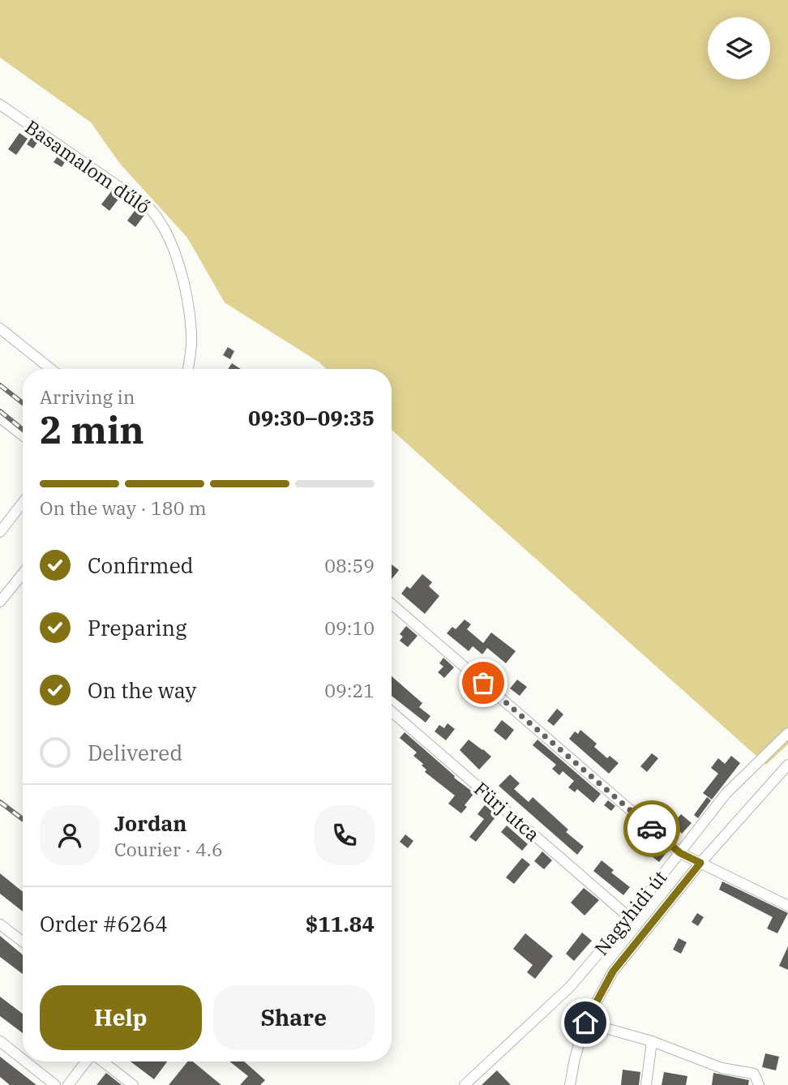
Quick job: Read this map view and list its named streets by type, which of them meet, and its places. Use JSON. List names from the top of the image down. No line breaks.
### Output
{"streets":{"street":["Basamalom dűlő","Fürj utca","Nagyhidi út"]},"crossings":[["Fürj utca","Nagyhidi út"]],"page":{"heading":["2 min","Arriving in","09:30–09:35"],"panel":["Jordan","Courier · 4.6","Order #6264","$11.84"],"bar":"On the way · 180 m","list":[["Confirmed","08:59"],["Preparing","09:10"],["On the way","09:21"],"Delivered"],"buttons":["Help","Share"]}}
